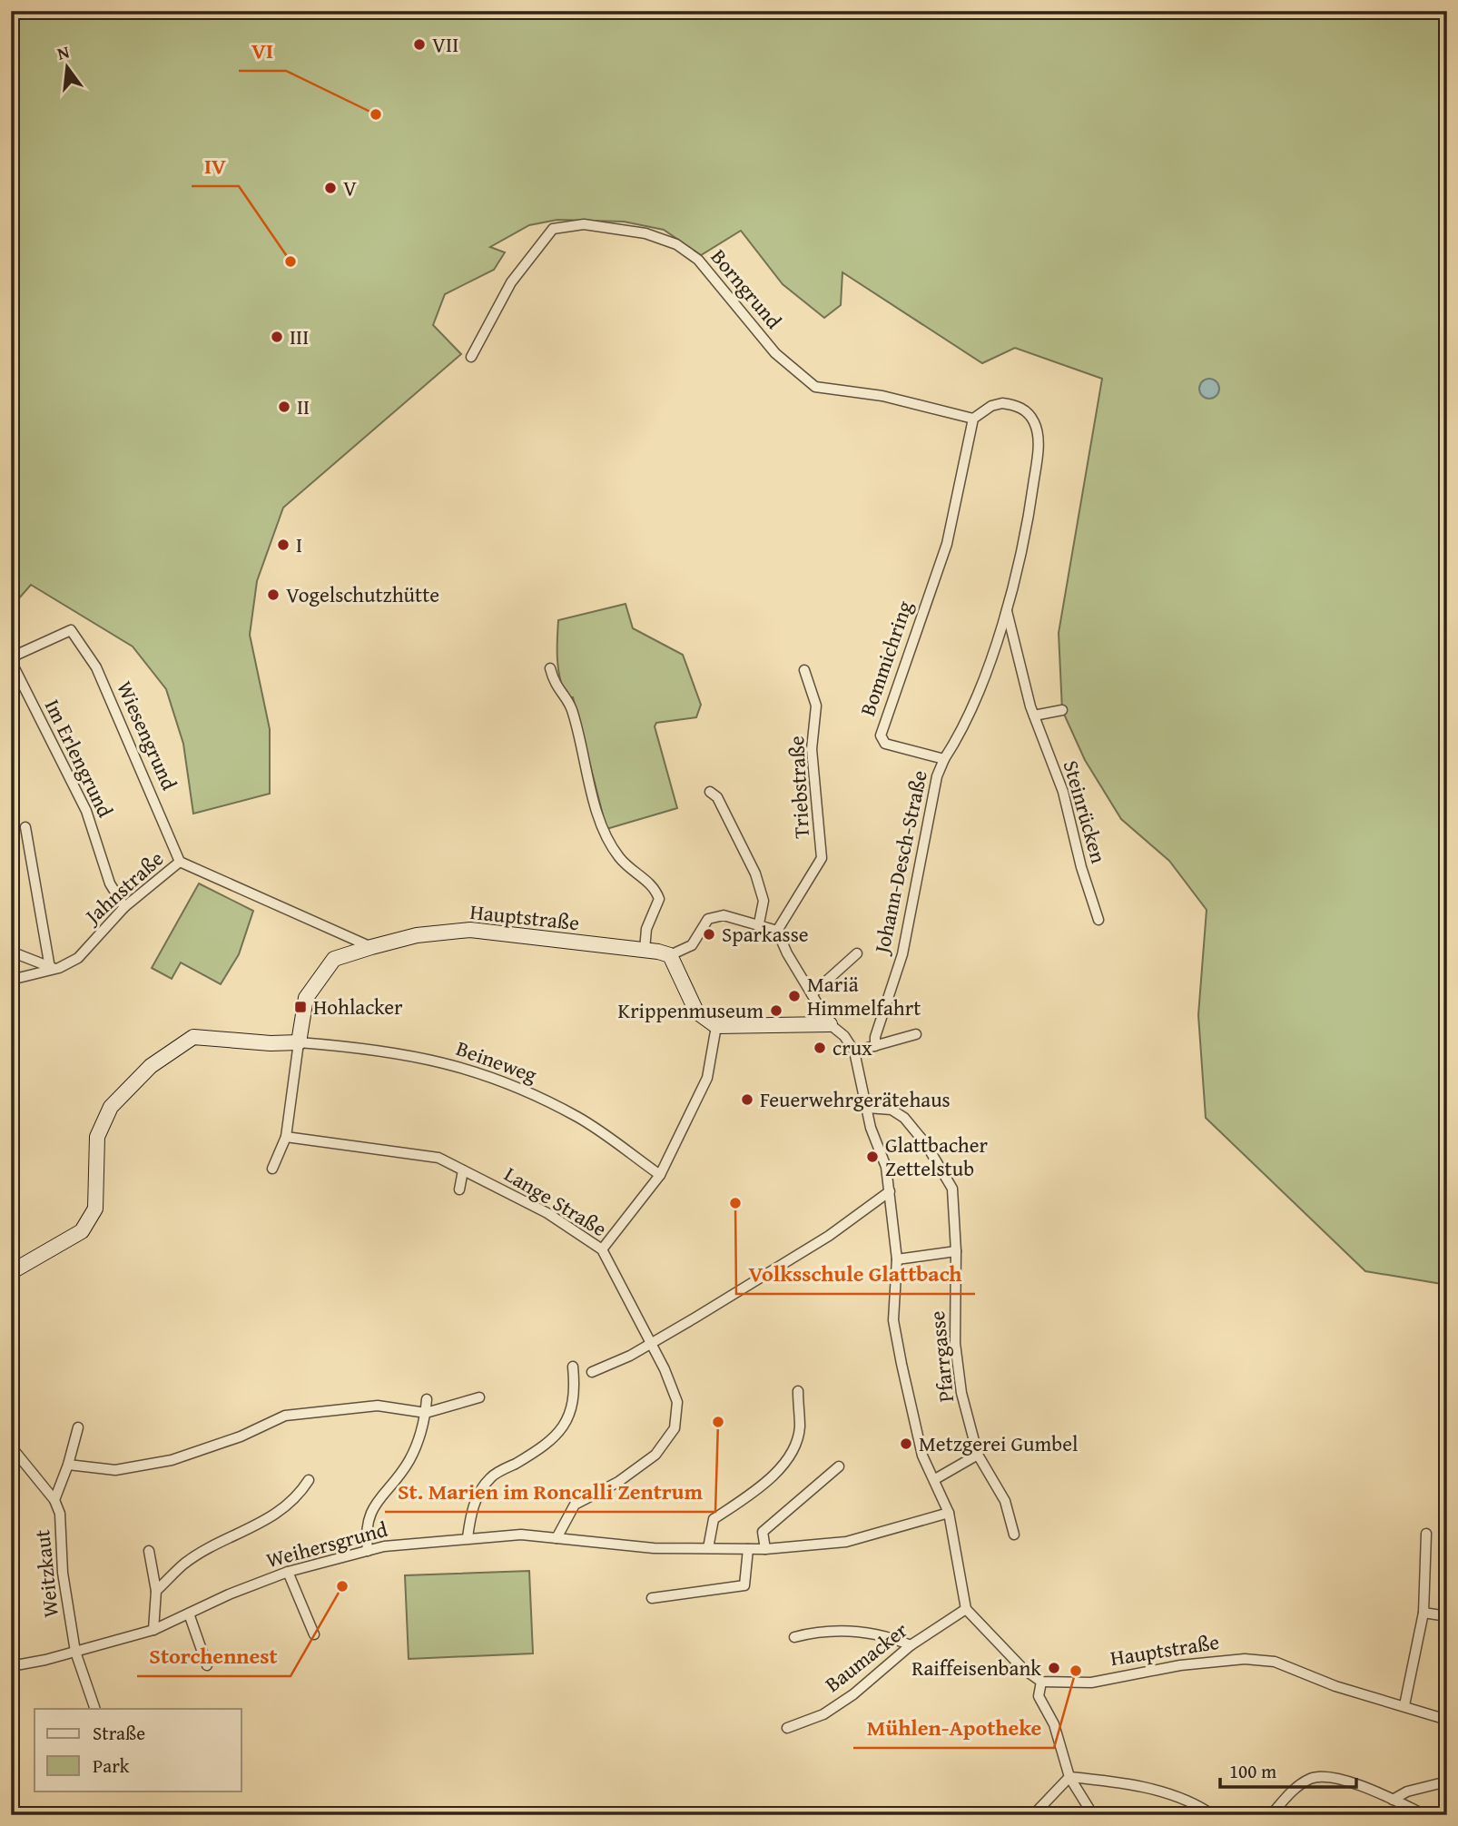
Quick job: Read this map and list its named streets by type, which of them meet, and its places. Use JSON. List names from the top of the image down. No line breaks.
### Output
{"streets":{"street":["Borngrund","Bommichring","Wiesengrund","Im Erlengrund","Triebstraße","Steinrücken","Johann-Desch-Straße","Jahnstraße","Hauptstraße","Beineweg","Lange Straße","Pfarrgasse","Weihersgrund","Weitzkaut","Baumacker"]},"crossings":[["Borngrund","Bommichring"],["Bommichring","Johann-Desch-Straße"],["Wiesengrund","Im Erlengrund"],["Wiesengrund","Jahnstraße"],["Im Erlengrund","Jahnstraße"],["Jahnstraße","Hauptstraße"],["Hauptstraße","Beineweg"],["Lange Straße","Weihersgrund"],["Weihersgrund","Weitzkaut"]],"places":{"other":["VII","VI","V","IV","III","II","I","Vogelschutzhütte","Sparkasse","Mariä Himmelfahrt","Krippenmuseum","crux","Feuerwehrgerätehaus","Glattbacher Zettelstub","Volksschule Glattbach","St. Marien im Roncalli Zentrum","Metzgerei Gumbel","Storchennest","Raiffeisenbank","Mühlen-Apotheke"],"transit":["Hohlacker"]},"legend":["Straße","Park"],"scale_bar":"100 m","north":"top"}
